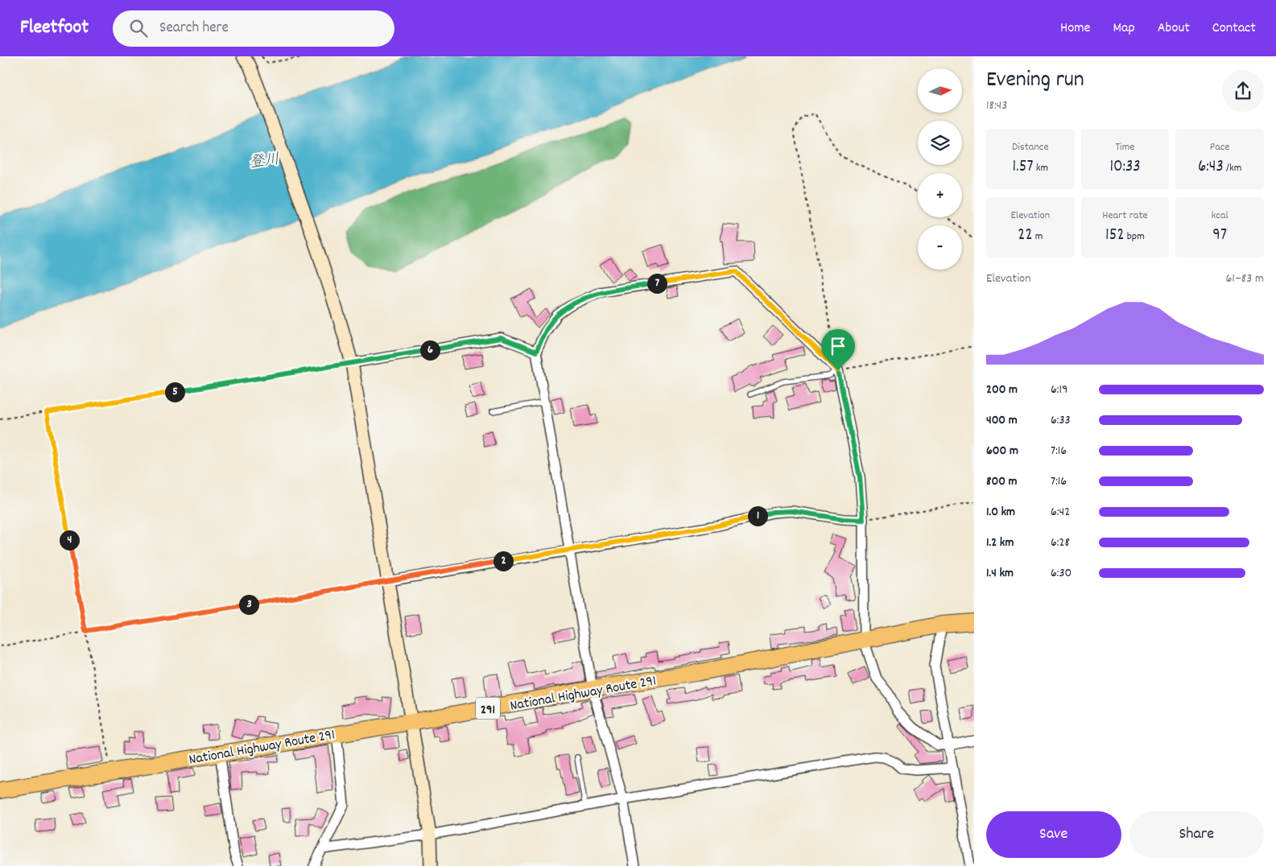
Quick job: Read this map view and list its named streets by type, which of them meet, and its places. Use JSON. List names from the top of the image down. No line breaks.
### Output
{"streets":{"highway":["National Highway Route 291","291"]},"water":["登川"],"north":"right","page":{"header":"Fleetfoot","search":"Search here","nav":["Home","Map","About","Contact"],"heading":["Evening run","18:43"],"map_buttons":["+","−"],"stats":[["Distance","1.57 km"],["Time","10:33"],["Pace","6:43 /km"],["Elevation","22 m"],["Heart rate","152 bpm"],["kcal","97"]],"chart":["Elevation","61–83 m"],"pins":["7","6","5","1","4","2","3"],"list":[{"name":"200 m","note":"6:19"},{"name":"400 m","note":"6:33"},{"name":"600 m","note":"7:16"},{"name":"800 m","note":"7:16"},{"name":"1.0 km","note":"6:42"},{"name":"1.2 km","note":"6:28"},{"name":"1.4 km","note":"6:30"}],"buttons":["Save","Share"]}}
